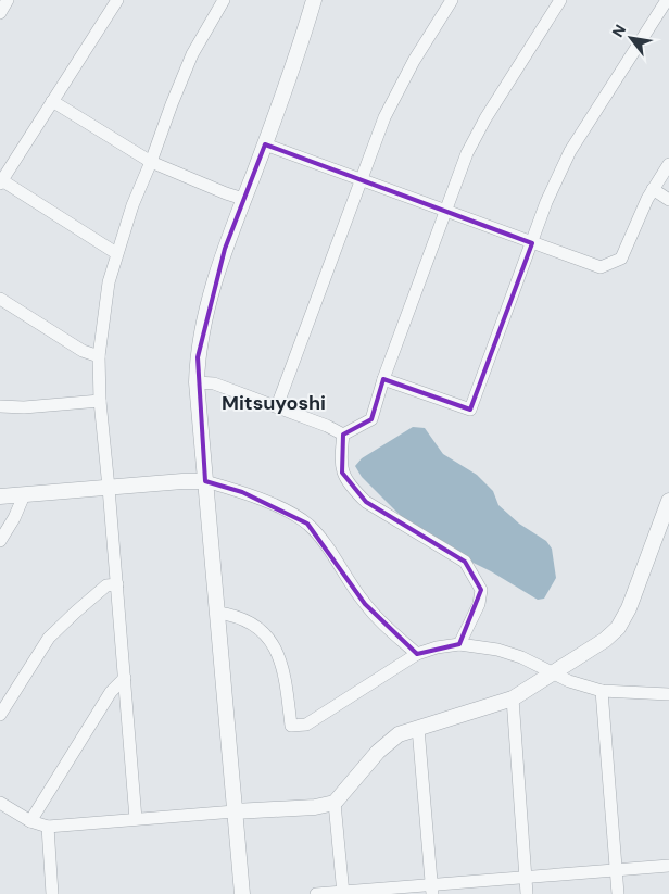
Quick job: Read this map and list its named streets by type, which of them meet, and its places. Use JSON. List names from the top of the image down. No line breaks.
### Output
{"districts":["Mitsuyoshi"],"north":"top left"}
